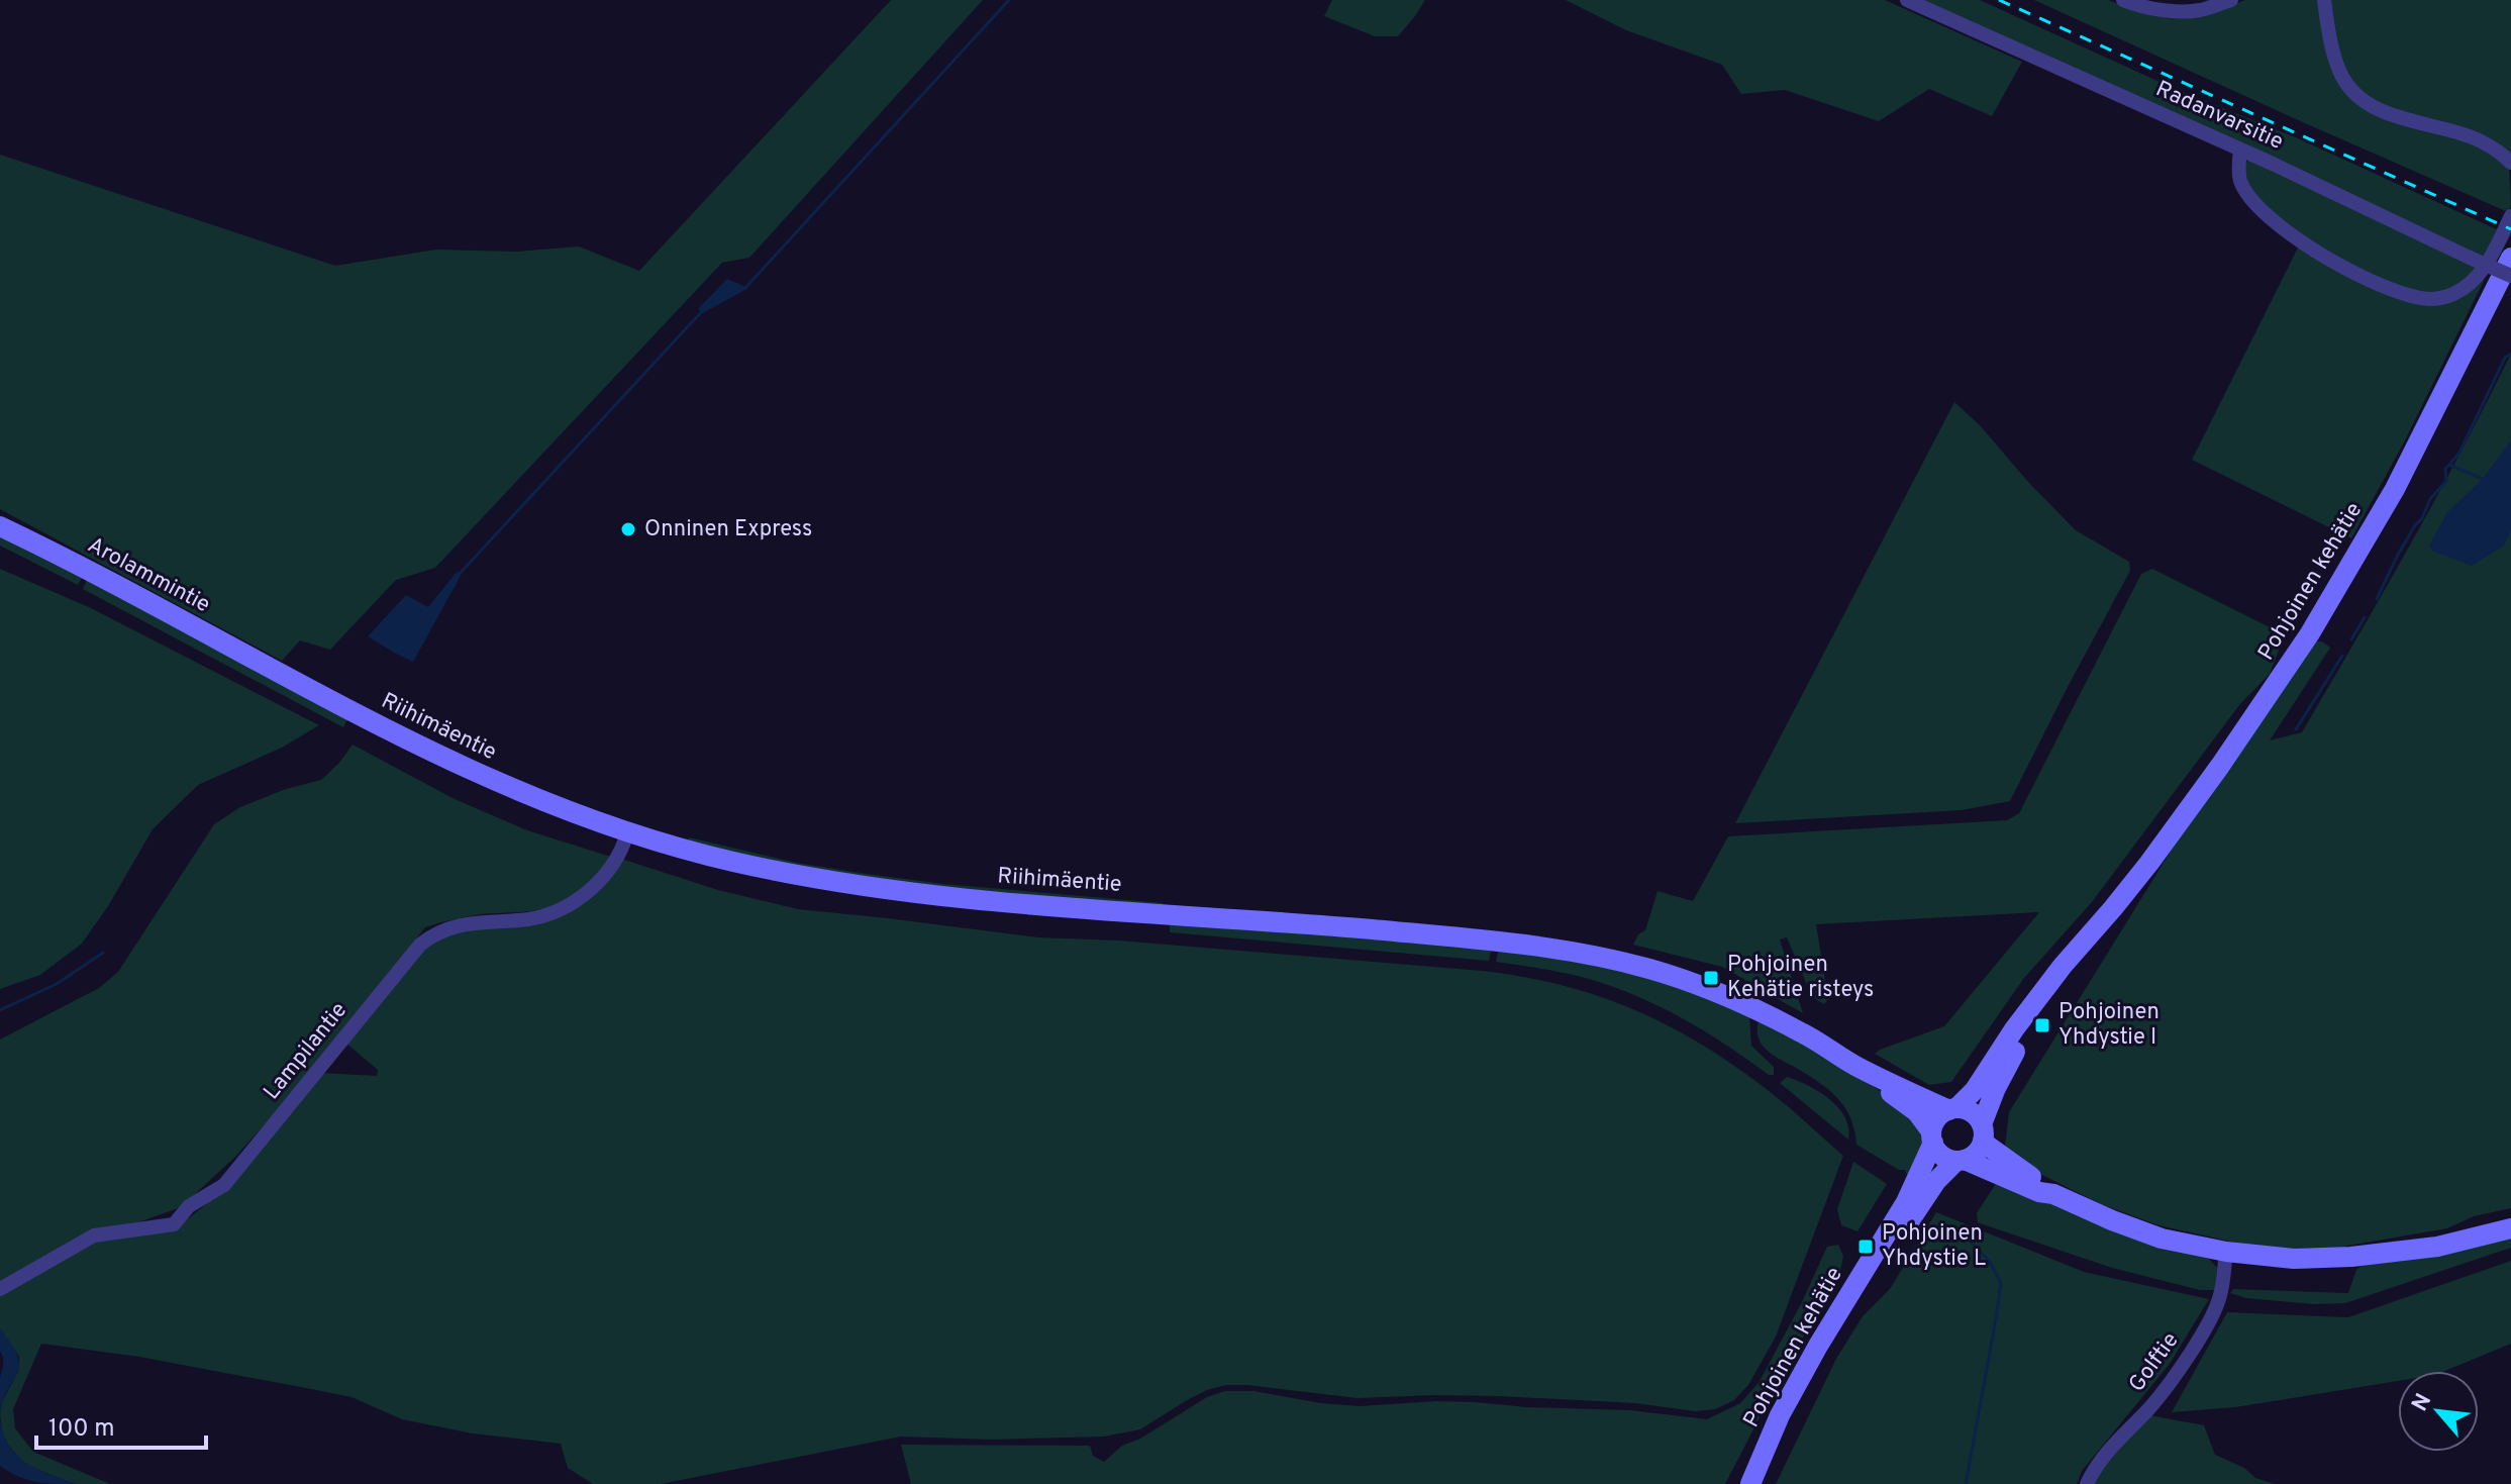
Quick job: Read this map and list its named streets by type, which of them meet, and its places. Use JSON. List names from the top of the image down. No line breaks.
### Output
{"streets":{"main road":["Arolammintie","Pohjoinen kehätie","Riihimäentie"],"street":["Radanvarsitie","Lampilantie","Golftie"]},"crossings":[["Arolammintie","Riihimäentie"],["Pohjoinen kehätie","Riihimäentie"],["Riihimäentie","Lampilantie"]],"places":{"other":["Onninen Express"],"transit":["Pohjoinen Kehätie risteys","Pohjoinen Yhdystie I","Pohjoinen Yhdystie L"]},"scale_bar":"100 m","north":"top left"}
